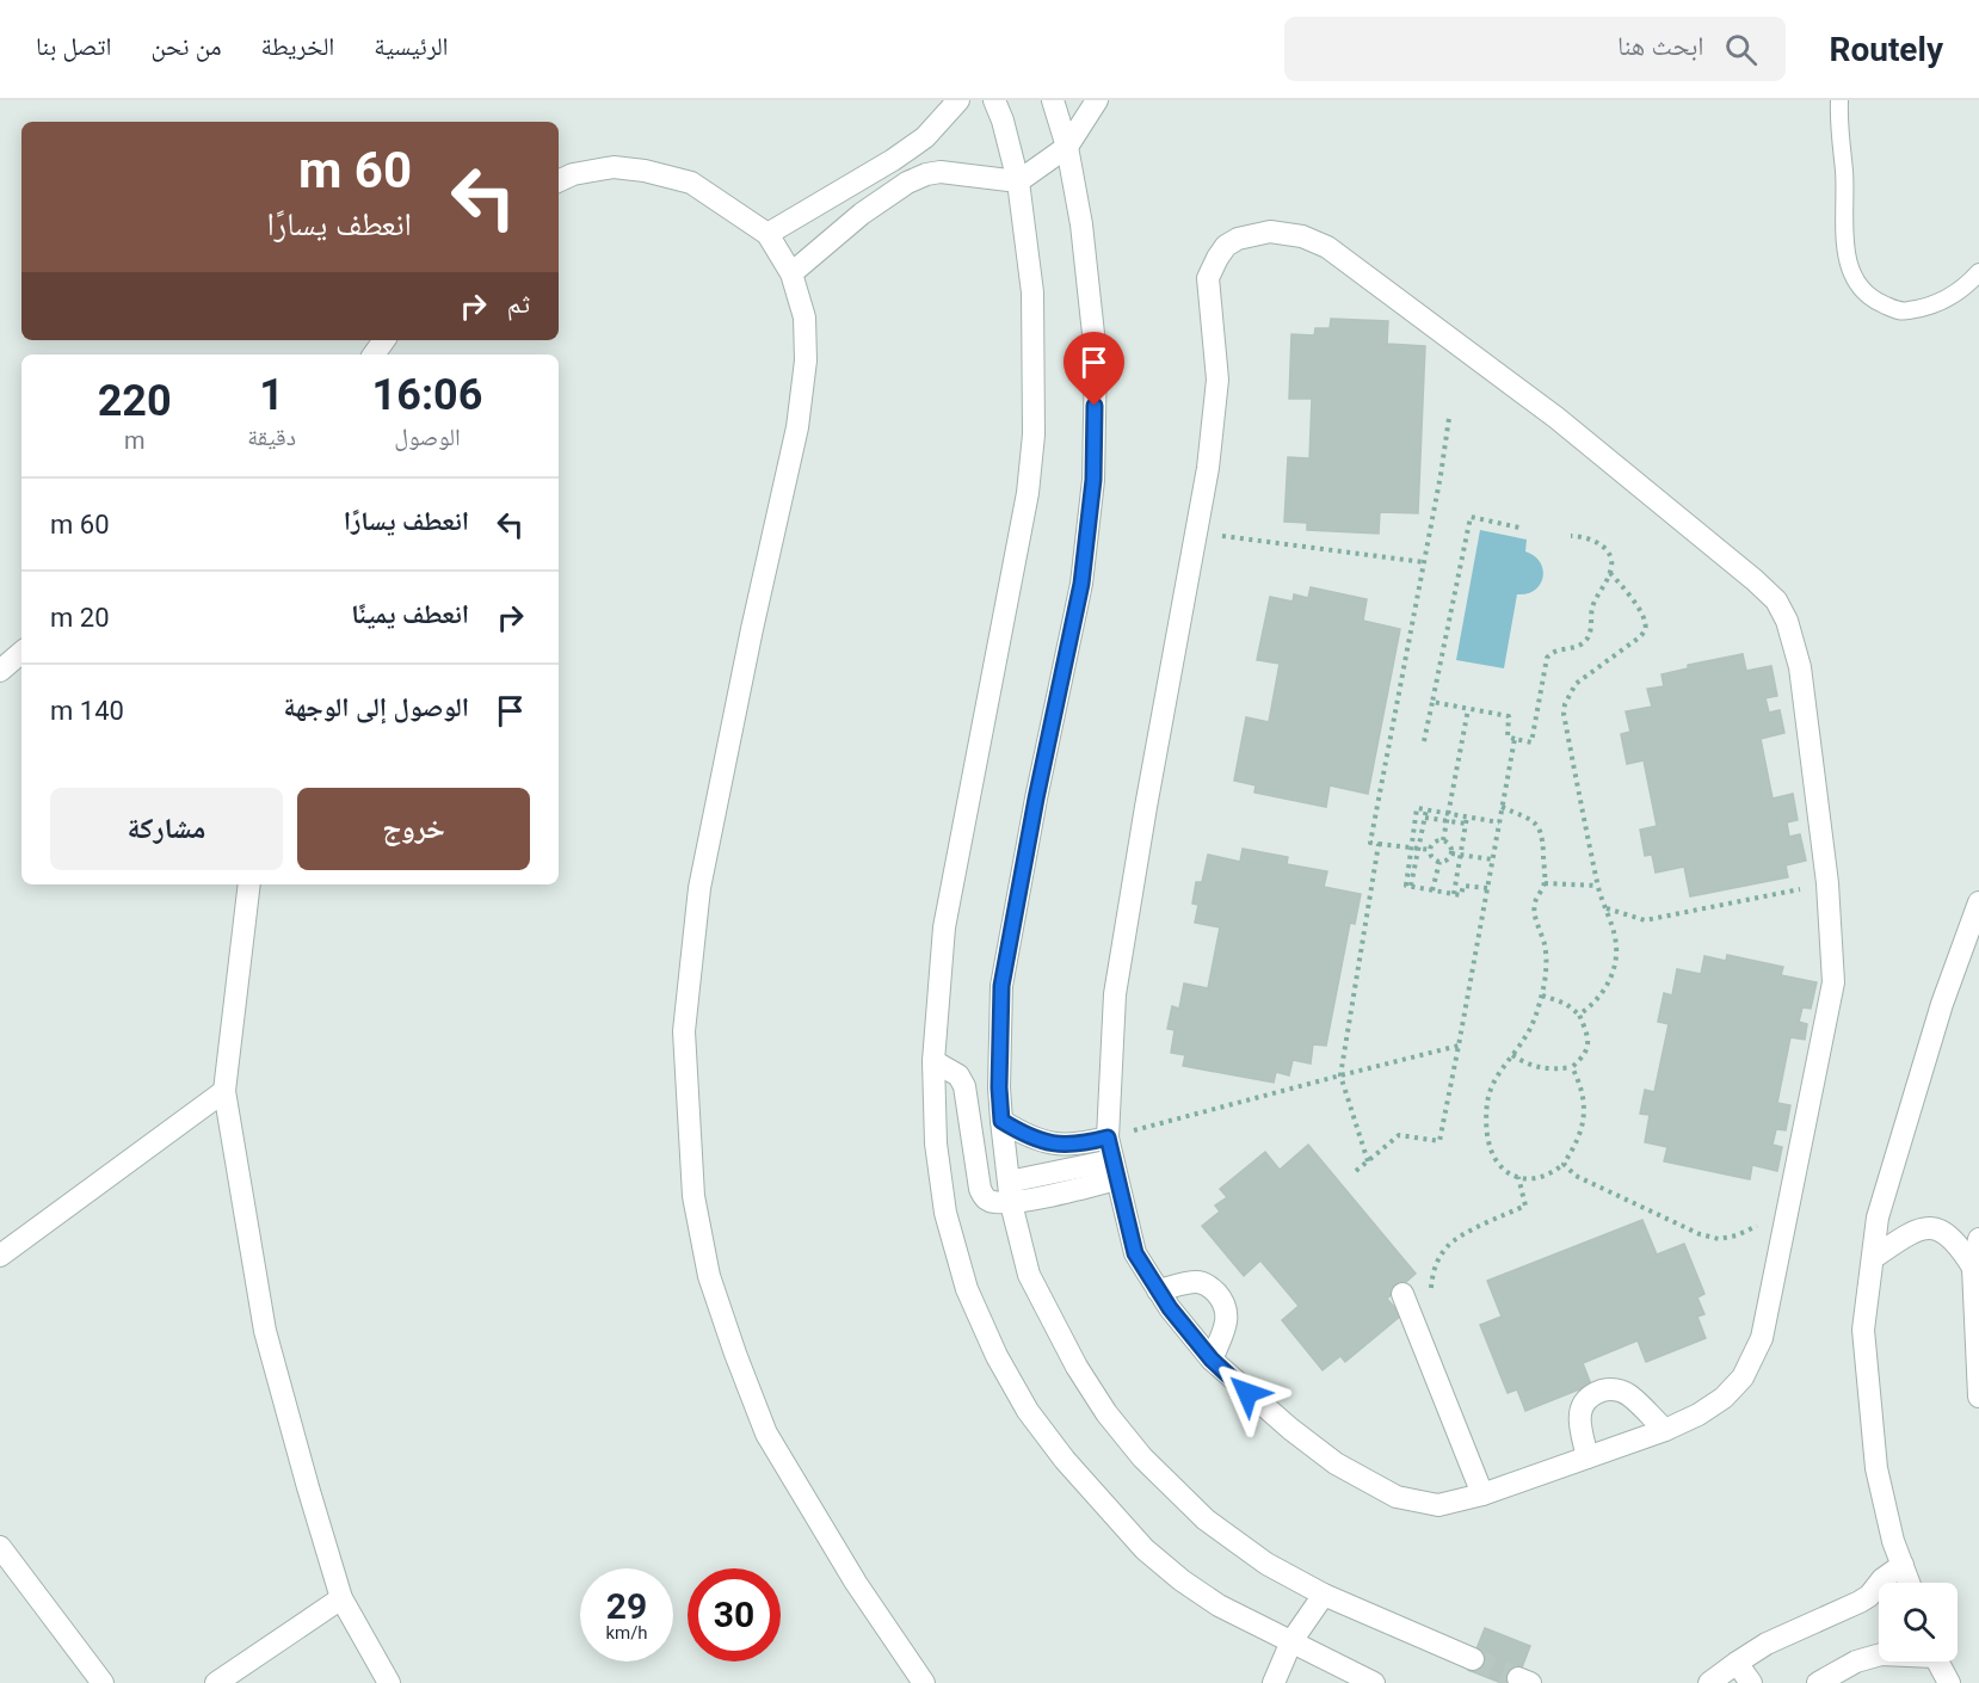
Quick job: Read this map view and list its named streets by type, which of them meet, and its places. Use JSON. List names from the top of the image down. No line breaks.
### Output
{"page":{"header":"Routely","search":"ابحث هنا","nav":["الرئيسية","الخريطة","من نحن","اتصل بنا"],"turn":["60 m","انعطف يسارًا"],"then":"ثم","eta":["16:06","الوصول","1","دقيقة","220","m"],"list":[{"name":"انعطف يسارًا","value":"60 m"},{"name":"انعطف يمينًا","value":"20 m"},{"name":"الوصول إلى الوجهة","value":"140 m"}],"buttons":["خروج","مشاركة"],"speed":"29 km/h","limit":"30"}}
